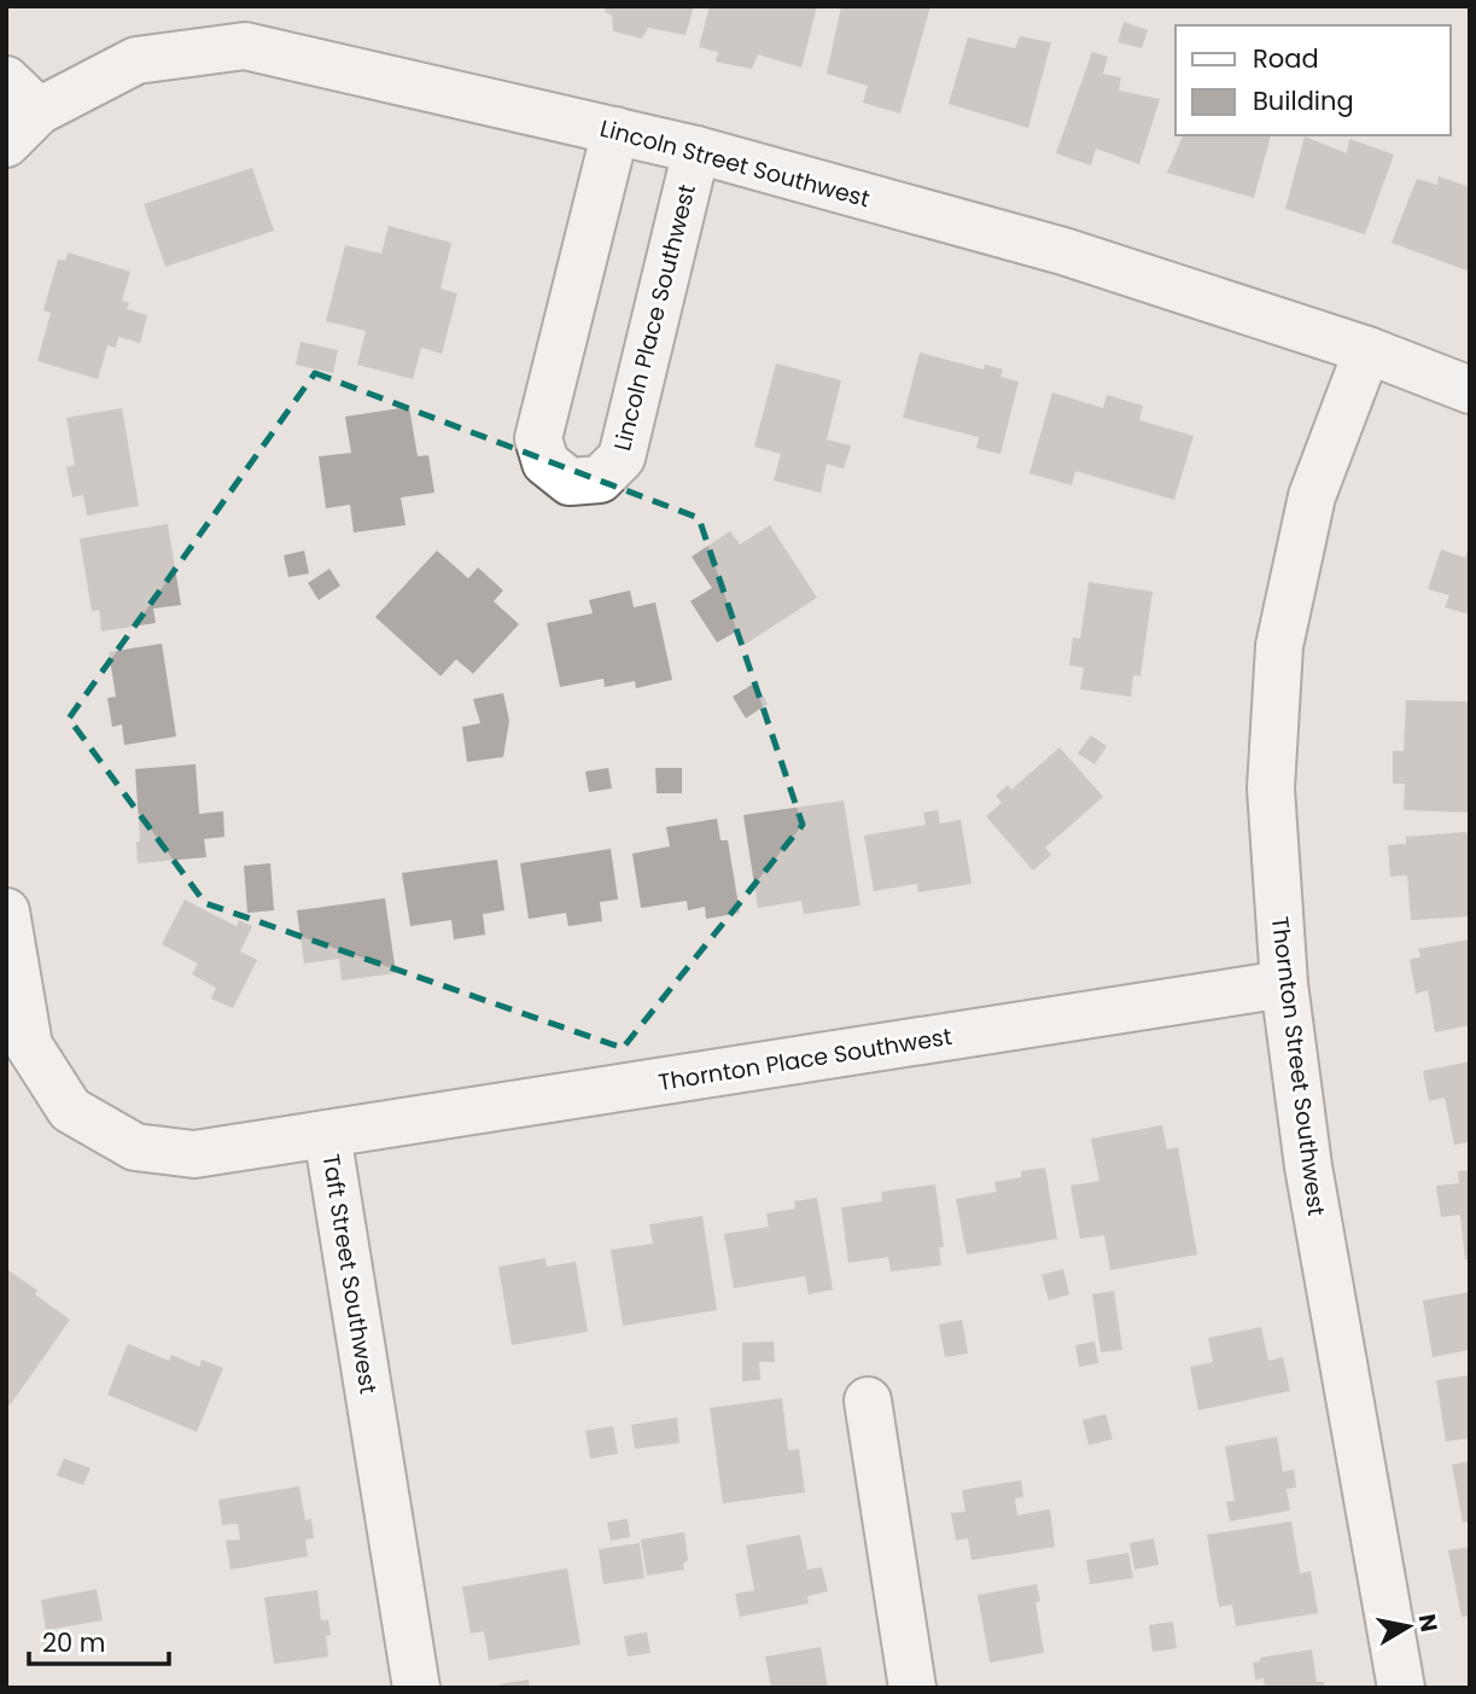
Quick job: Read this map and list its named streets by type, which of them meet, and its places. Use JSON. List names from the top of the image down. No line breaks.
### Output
{"streets":{"street":["Lincoln Street Southwest","Lincoln Place Southwest","Thornton Place Southwest","Thornton Street Southwest","Taft Street Southwest"]},"crossings":[["Lincoln Street Southwest","Lincoln Place Southwest"],["Lincoln Street Southwest","Thornton Street Southwest"],["Thornton Place Southwest","Thornton Street Southwest"],["Thornton Place Southwest","Taft Street Southwest"]],"legend":["Road","Building"],"scale_bar":"20 m","north":"right"}
